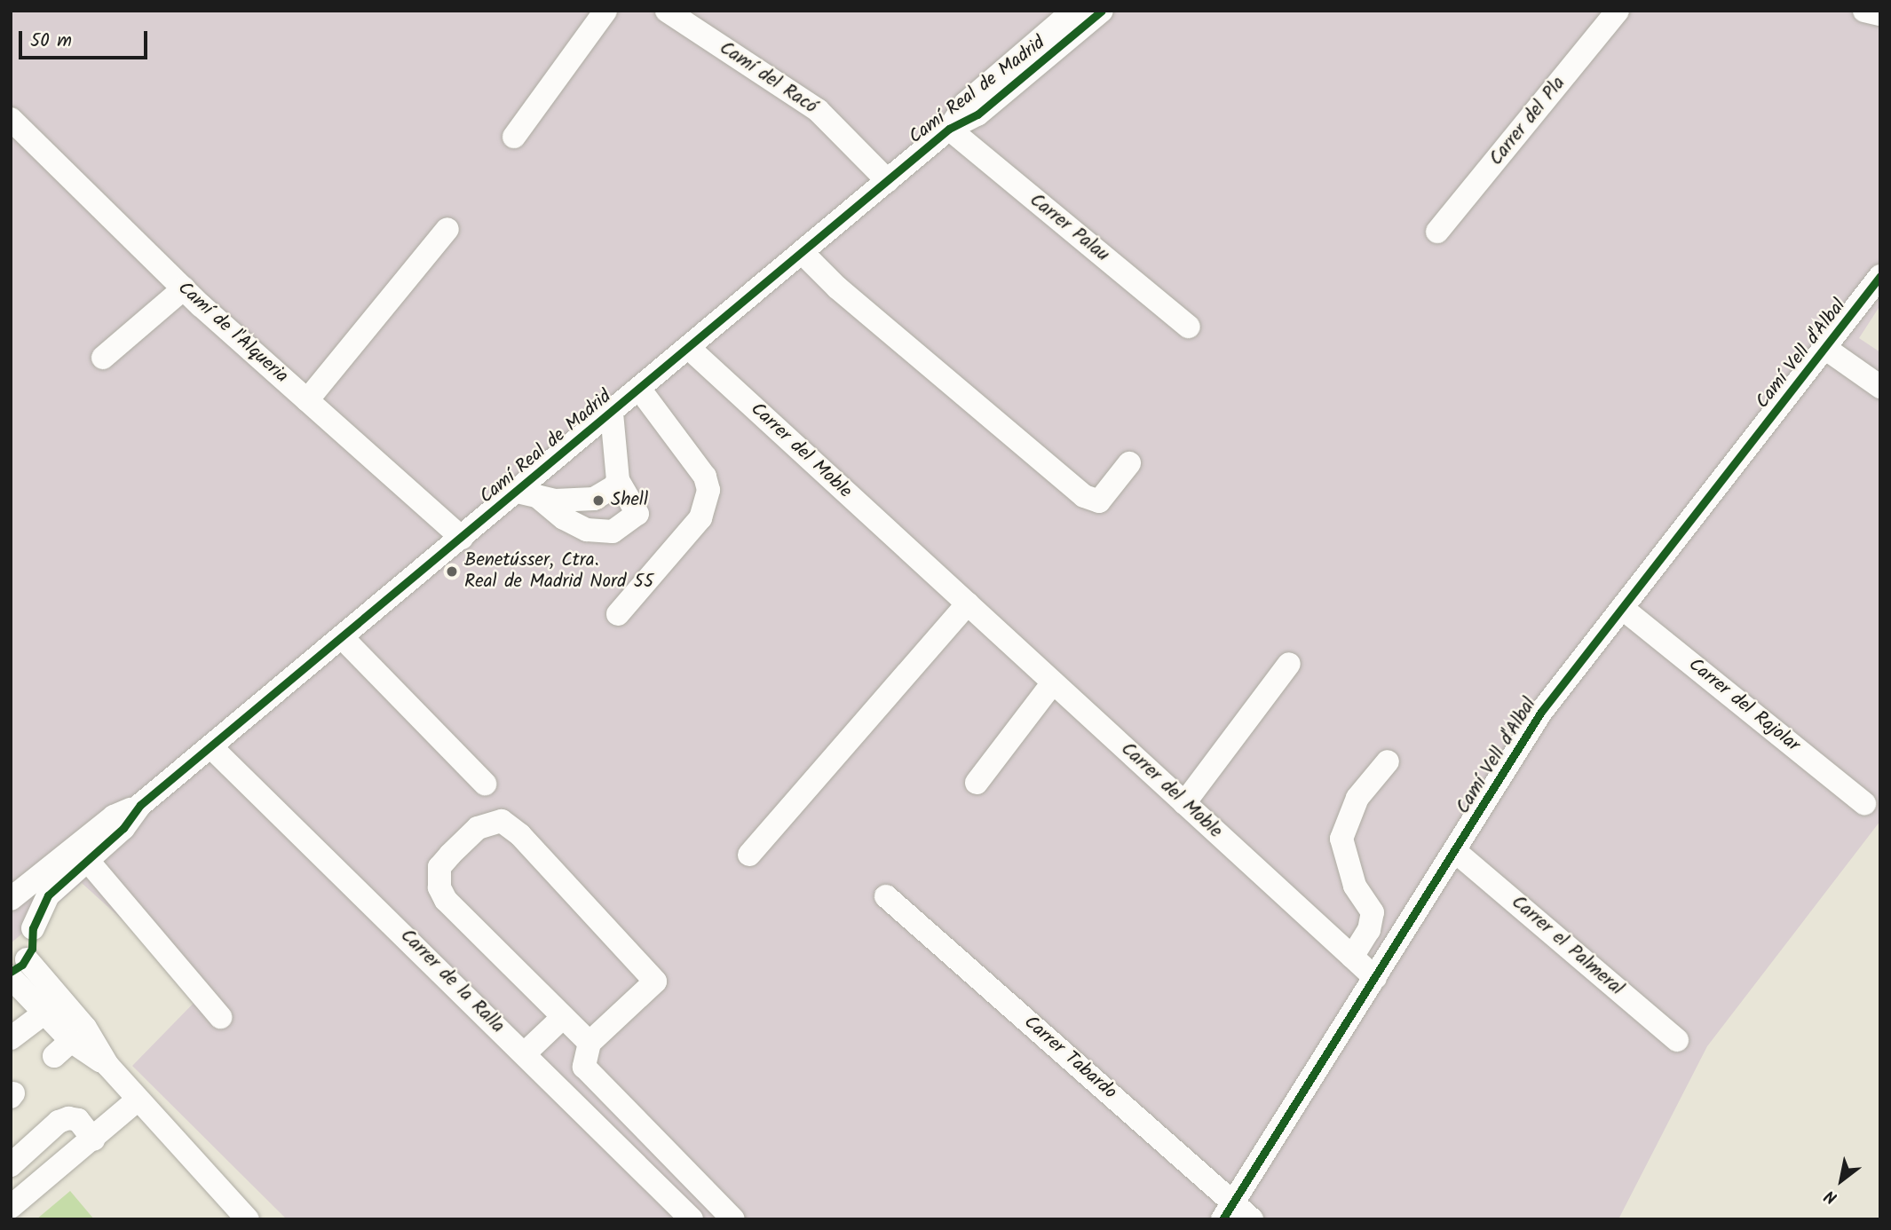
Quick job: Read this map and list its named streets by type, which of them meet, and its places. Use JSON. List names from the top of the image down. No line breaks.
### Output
{"streets":{"street":["Camí del Racó","Camí Real de Madrid","Carrer del Pla","Carrer Palau","Camí de l'Alqueria","Camí Vell d'Albal","Carrer del Moble","Carrer del Rajolar","Carrer el Palmeral","Carrer de la Ralla","Carrer Tabardo"]},"crossings":[["Camí del Racó","Camí Real de Madrid"],["Camí Real de Madrid","Carrer Palau"],["Camí Real de Madrid","Camí de l'Alqueria"],["Camí Real de Madrid","Carrer del Moble"],["Camí Real de Madrid","Carrer de la Ralla"],["Camí Vell d'Albal","Carrer del Moble"],["Camí Vell d'Albal","Carrer del Rajolar"],["Camí Vell d'Albal","Carrer el Palmeral"],["Camí Vell d'Albal","Carrer Tabardo"]],"places":["Shell","Benetússer, Ctra. Real de Madrid Nord 55"],"scale_bar":"50 m","north":"bottom left"}
